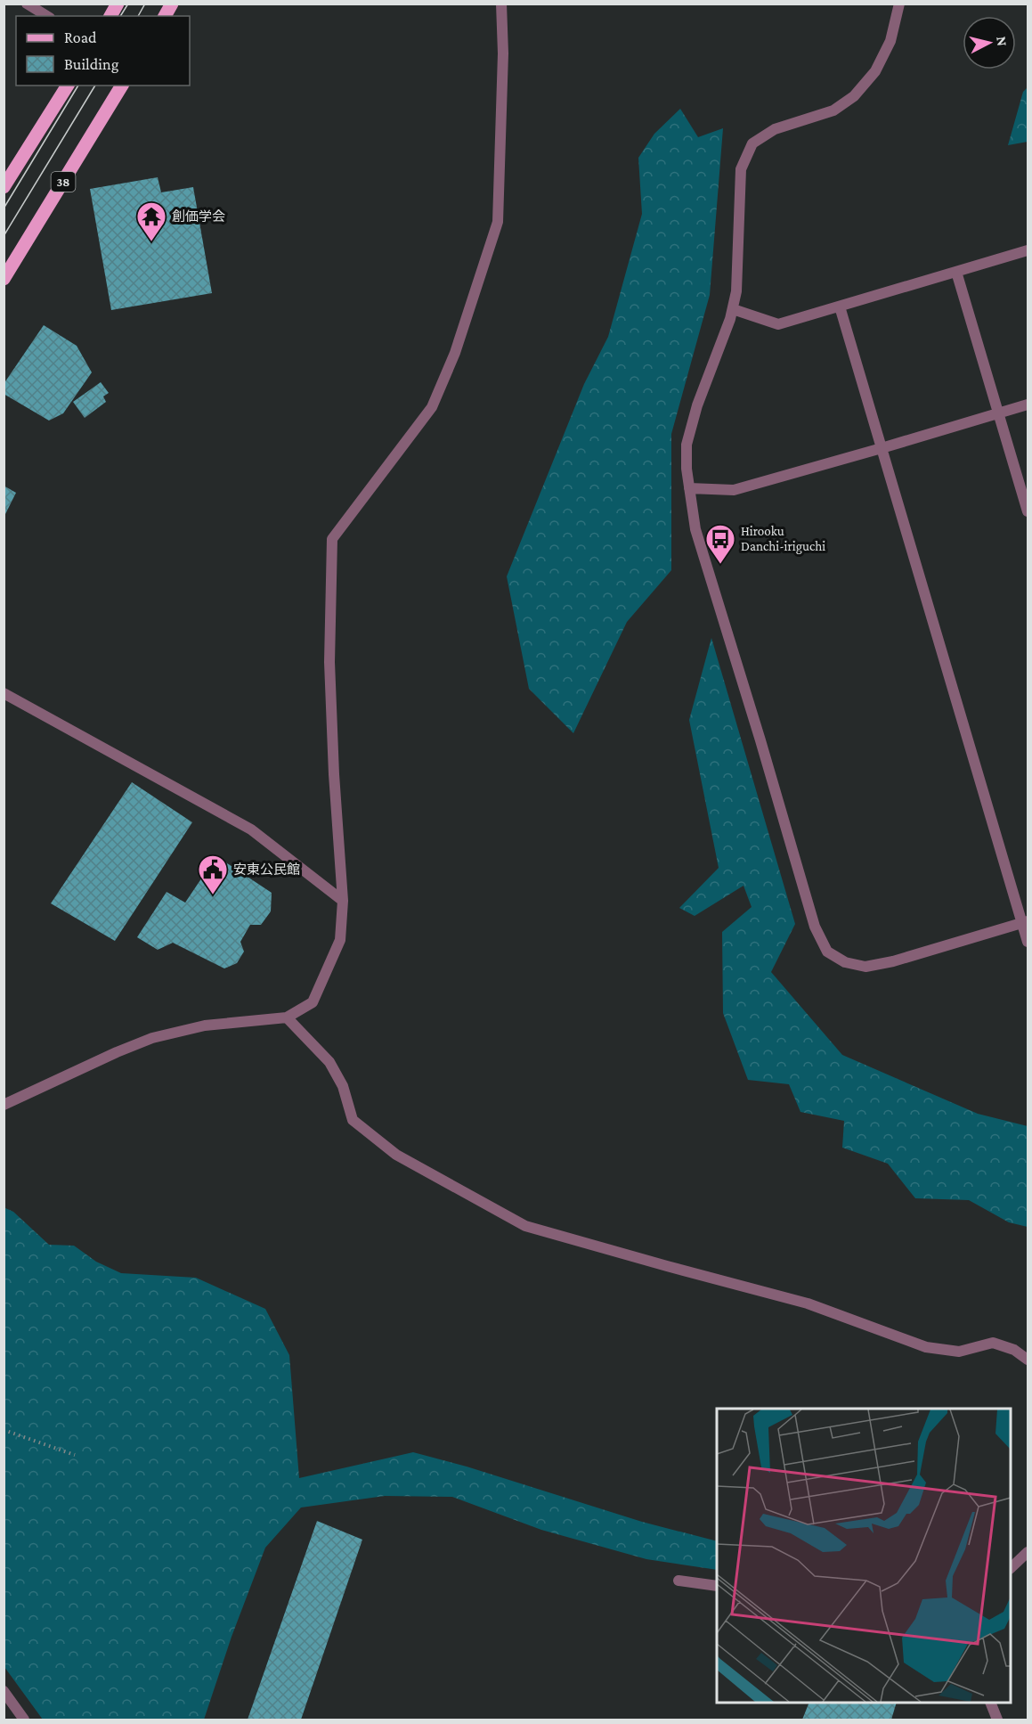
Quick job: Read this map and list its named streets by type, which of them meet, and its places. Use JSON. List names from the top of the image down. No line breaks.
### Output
{"streets":{"main road":["38"]},"places":{"temple":["創価学会"],"bus stop":["Hirooku Danchi-iriguchi"],"public building":["安東公民館"]},"legend":["Road","Building"],"north":"right"}
